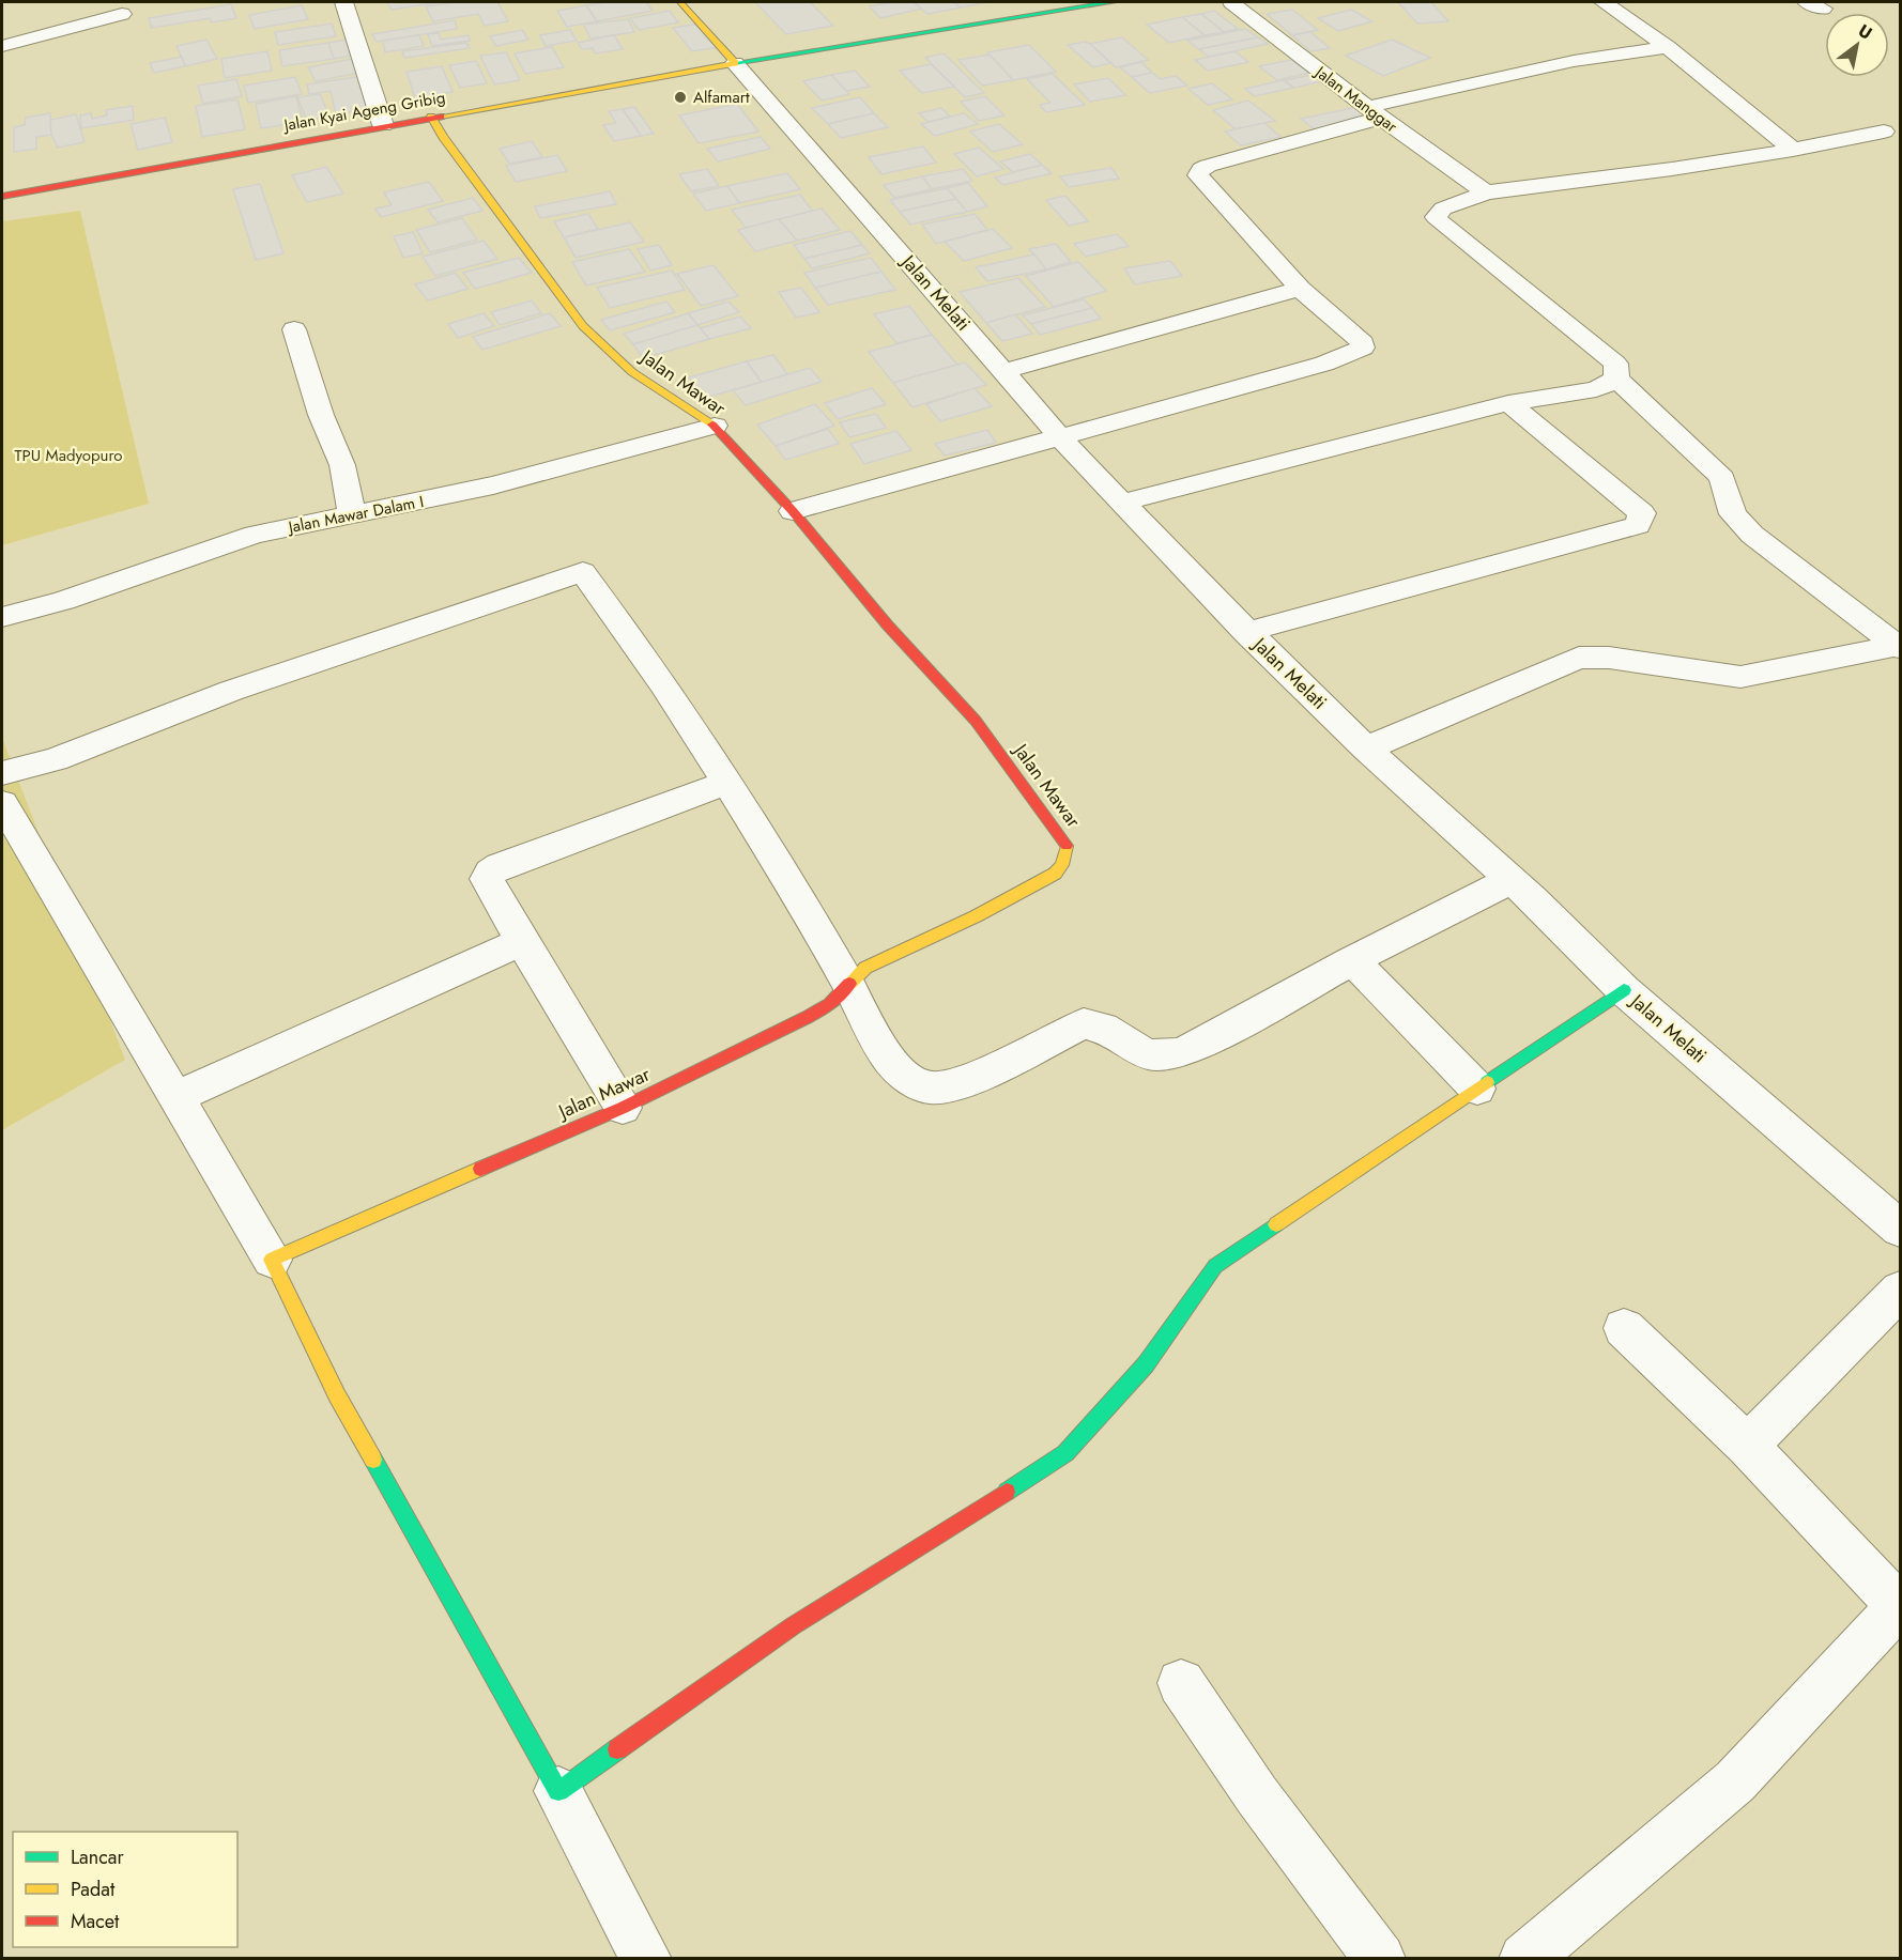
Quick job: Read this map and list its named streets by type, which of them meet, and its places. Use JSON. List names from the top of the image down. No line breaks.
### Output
{"streets":{"street":["Jalan Manggar","Jalan Kyai Ageng Gribig","Jalan Melati","Jalan Mawar","Jalan Mawar Dalam I"]},"crossings":[["Jalan Kyai Ageng Gribig","Jalan Melati"],["Jalan Kyai Ageng Gribig","Jalan Mawar"],["Jalan Mawar","Jalan Mawar Dalam I"]],"parks":["TPU Madyopuro"],"places":["Alfamart"],"legend":["Lancar","Padat","Macet"],"north":"top right"}
